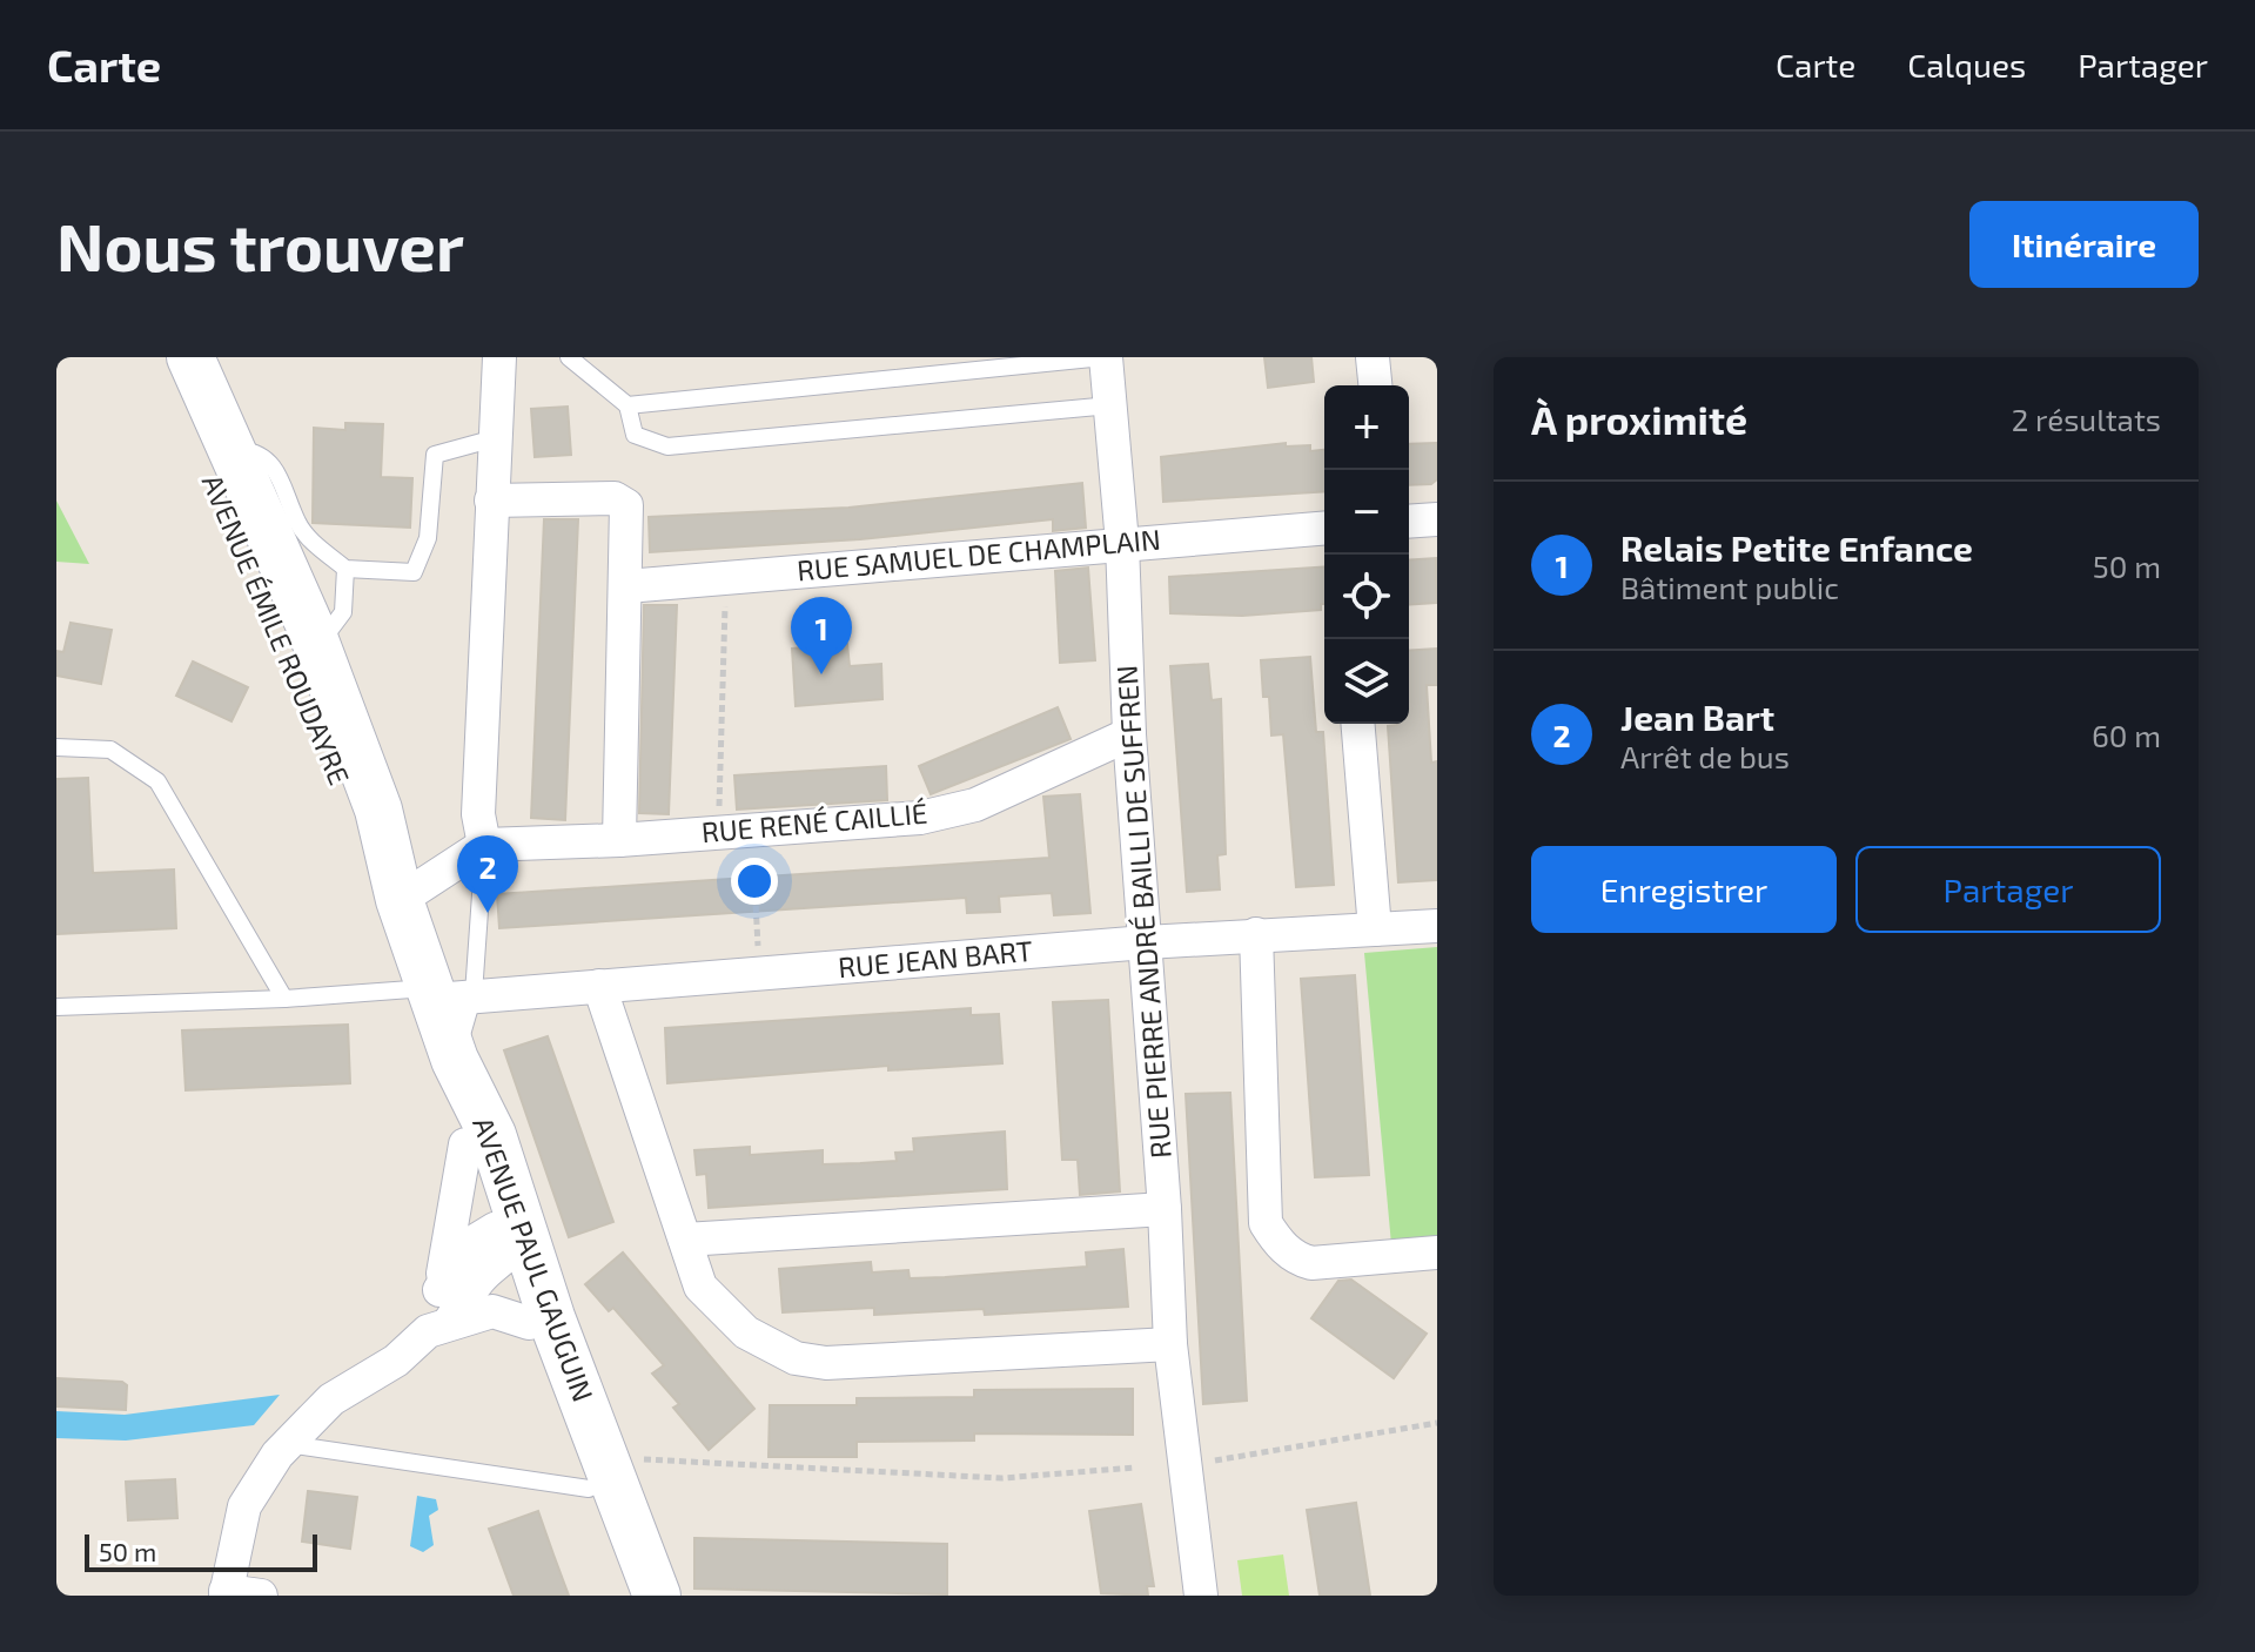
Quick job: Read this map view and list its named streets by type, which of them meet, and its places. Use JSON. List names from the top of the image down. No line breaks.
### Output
{"streets":{"street":["RUE SAMUEL DE CHAMPLAIN","AVENUE ÉMILE ROUDAYRE","RUE RENÉ CAILLIÉ","RUE PIERRE ANDRÉ BAILLI DE SUFFREN","RUE JEAN BART","AVENUE PAUL GAUGUIN"]},"crossings":[["RUE SAMUEL DE CHAMPLAIN","RUE PIERRE ANDRÉ BAILLI DE SUFFREN"],["AVENUE ÉMILE ROUDAYRE","RUE JEAN BART"],["AVENUE ÉMILE ROUDAYRE","AVENUE PAUL GAUGUIN"],["RUE RENÉ CAILLIÉ","RUE PIERRE ANDRÉ BAILLI DE SUFFREN"],["RUE PIERRE ANDRÉ BAILLI DE SUFFREN","RUE JEAN BART"]],"scale_bar":"50 m","page":{"header":"Carte","nav":["Carte","Calques","Partager"],"buttons":["Itinéraire",["Enregistrer","Partager"]],"title":"Nous trouver","heading":["À proximité","2 résultats"],"map_buttons":["+","−"],"list":[{"mark":"1","name":"Relais Petite Enfance","note":"Bâtiment public","value":"50 m"},{"mark":"2","name":"Jean Bart","note":"Arrêt de bus","value":"60 m"}],"pins":["1","2"],"scale":"50 m"}}
